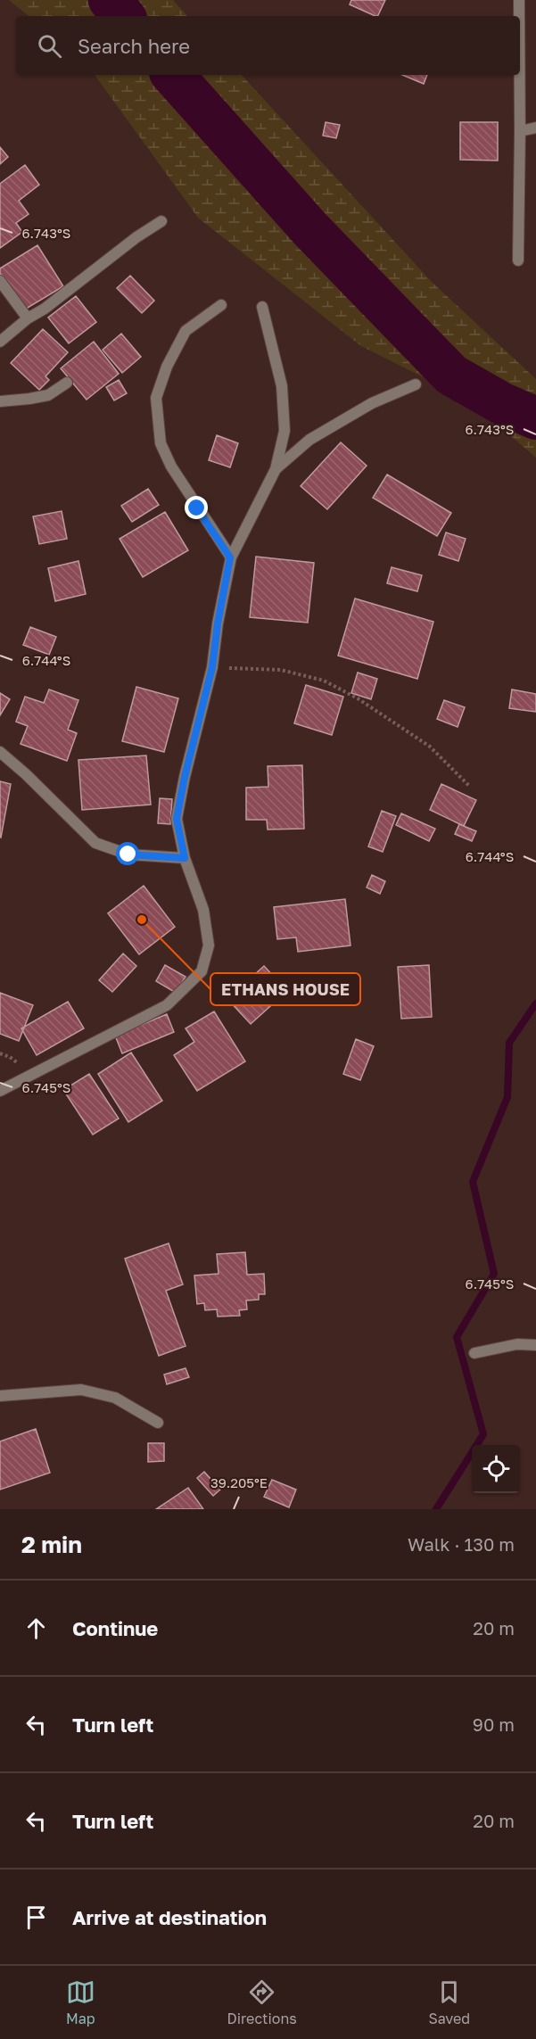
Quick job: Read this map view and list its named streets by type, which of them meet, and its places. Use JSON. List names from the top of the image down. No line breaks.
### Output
{"places":["ETHANS HOUSE"],"page":{"search":"Search here","heading":["2 min","Walk · 130 m"],"list":[["Continue","20 m"],["Turn left","90 m"],["Turn left","20 m"],"Arrive at destination"],"nav":["Map","Directions","Saved"]},"coordinates":["6.743°S","6.744°S","6.745°S","39.205°E"]}
